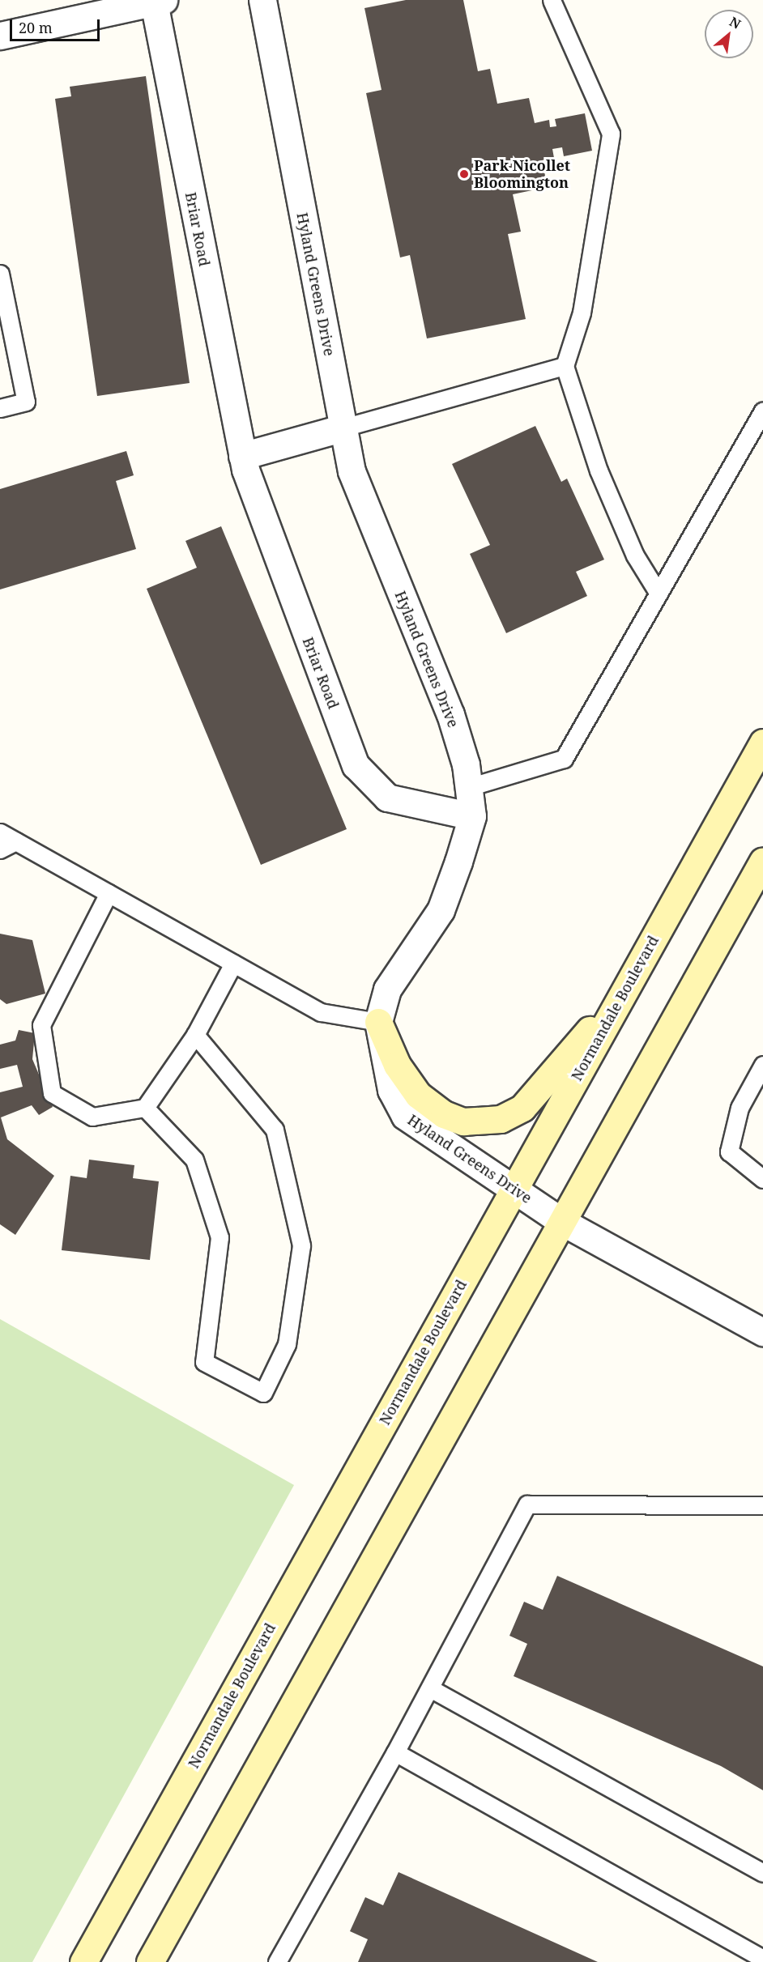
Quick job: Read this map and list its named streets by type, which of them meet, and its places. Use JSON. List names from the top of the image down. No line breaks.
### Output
{"streets":{"main road":["Normandale Boulevard"],"street":["Briar Road","Hyland Greens Drive"]},"crossings":[["Briar Road","Hyland Greens Drive"],["Hyland Greens Drive","Normandale Boulevard"]],"places":["Park Nicollet Bloomington"],"scale_bar":"20 m","north":"top right"}
